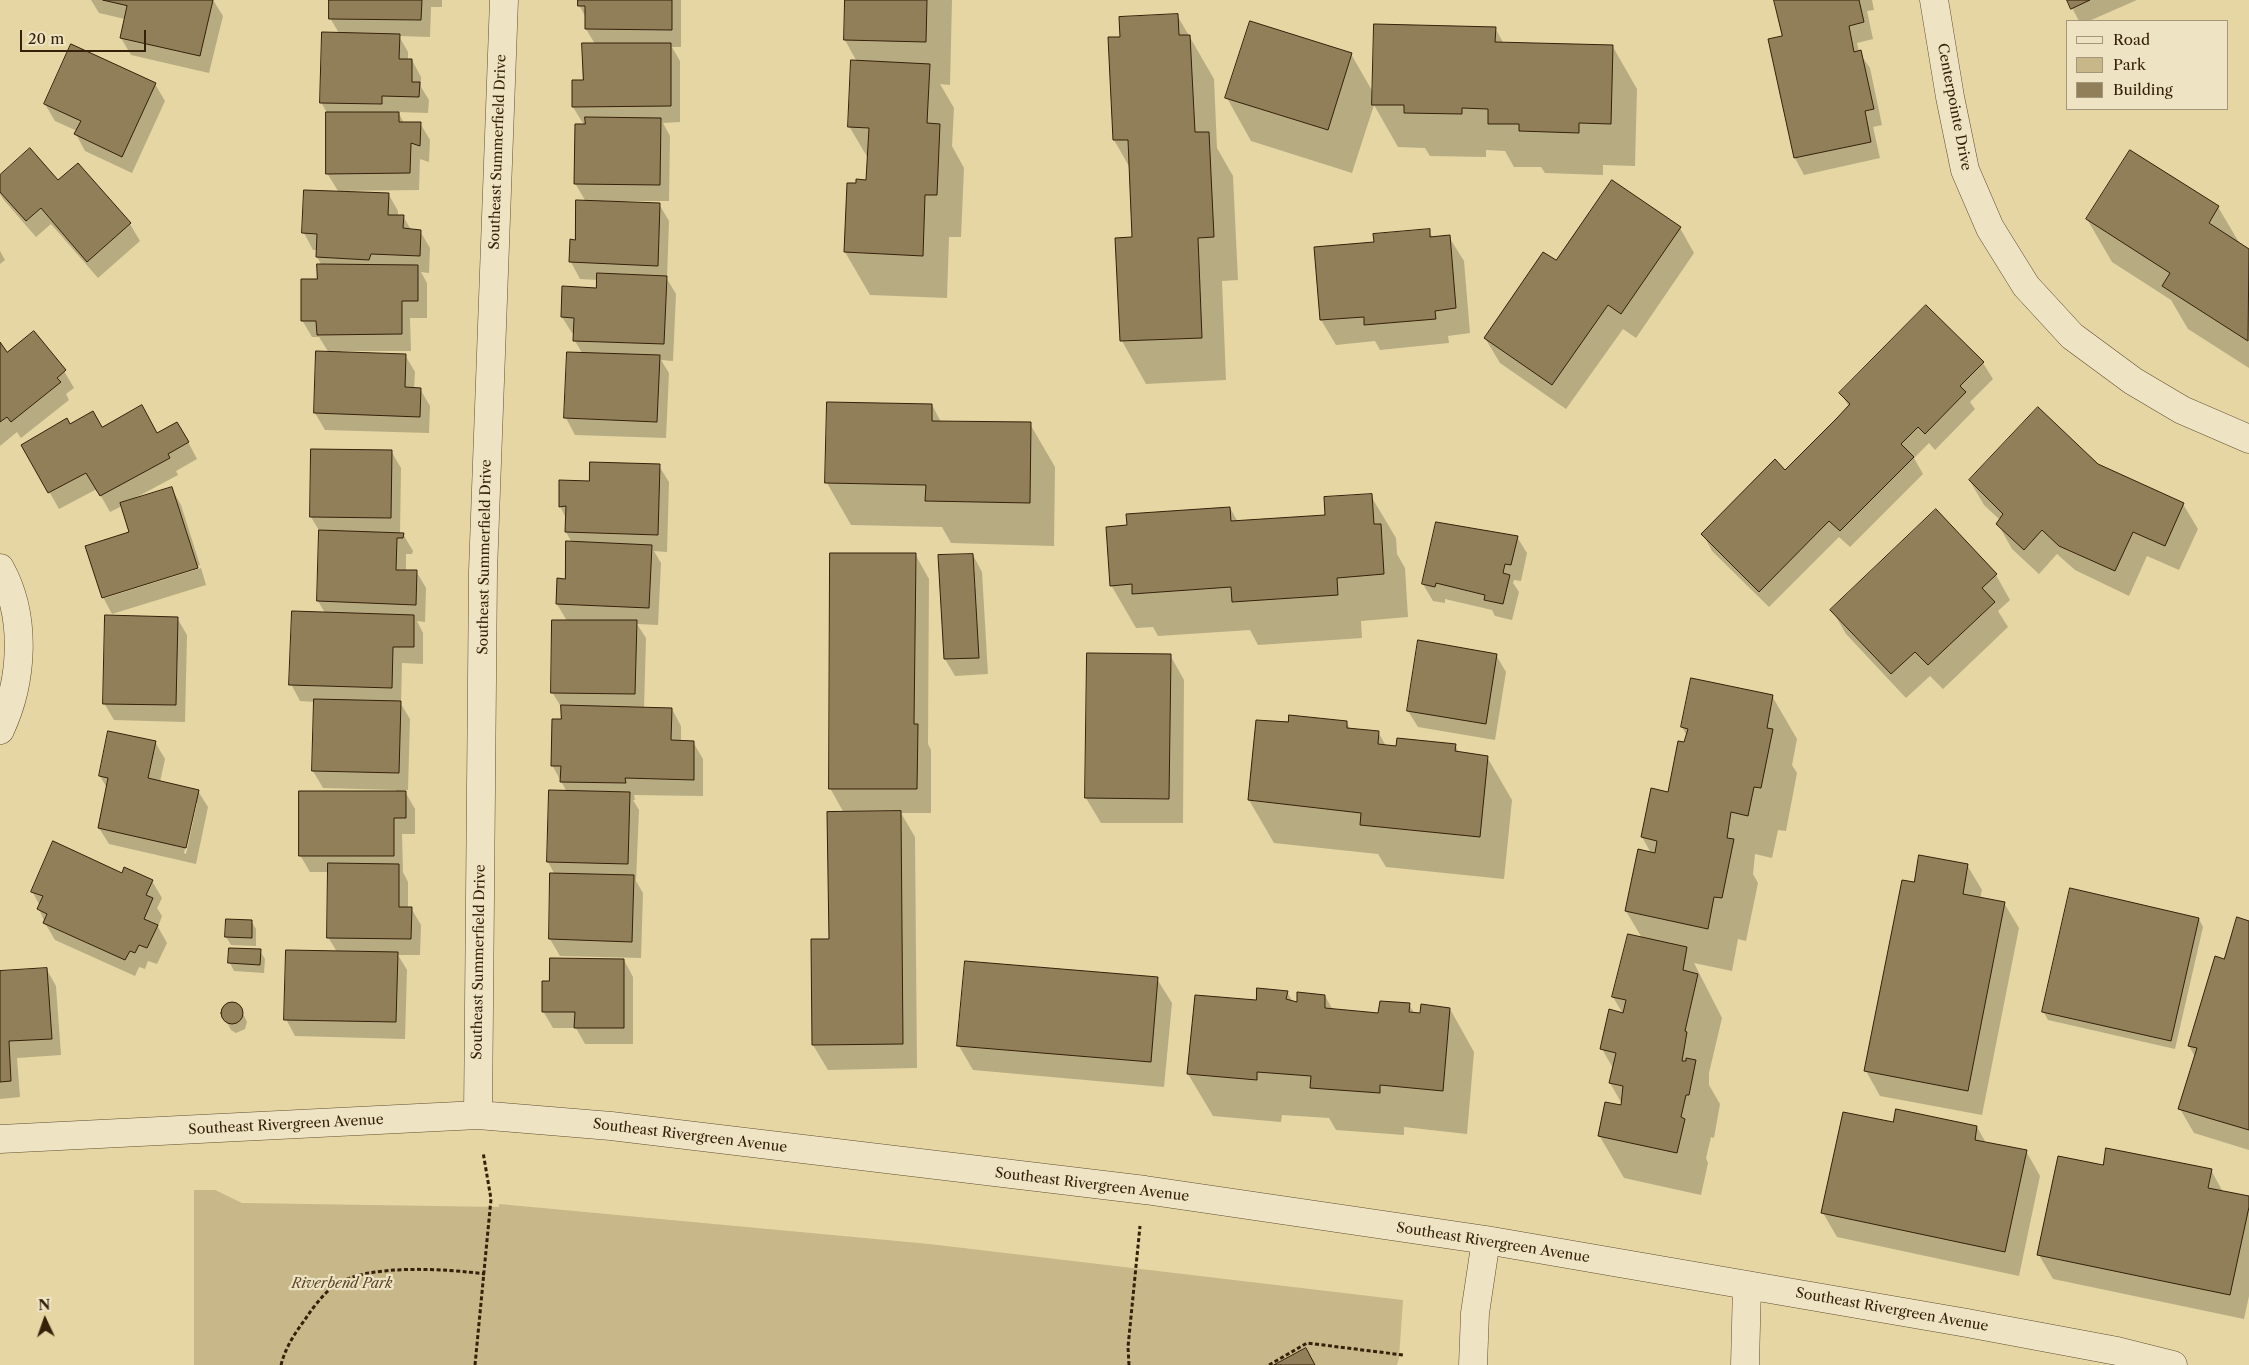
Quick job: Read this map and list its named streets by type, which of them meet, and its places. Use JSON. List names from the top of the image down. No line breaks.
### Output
{"streets":{"street":["Centerpointe Drive","Southeast Summerfield Drive","Southeast Rivergreen Avenue"]},"crossings":[["Southeast Summerfield Drive","Southeast Rivergreen Avenue"]],"parks":["Riverbend Park"],"legend":["Road","Park","Building"],"scale_bar":"20 m","north":"top"}
